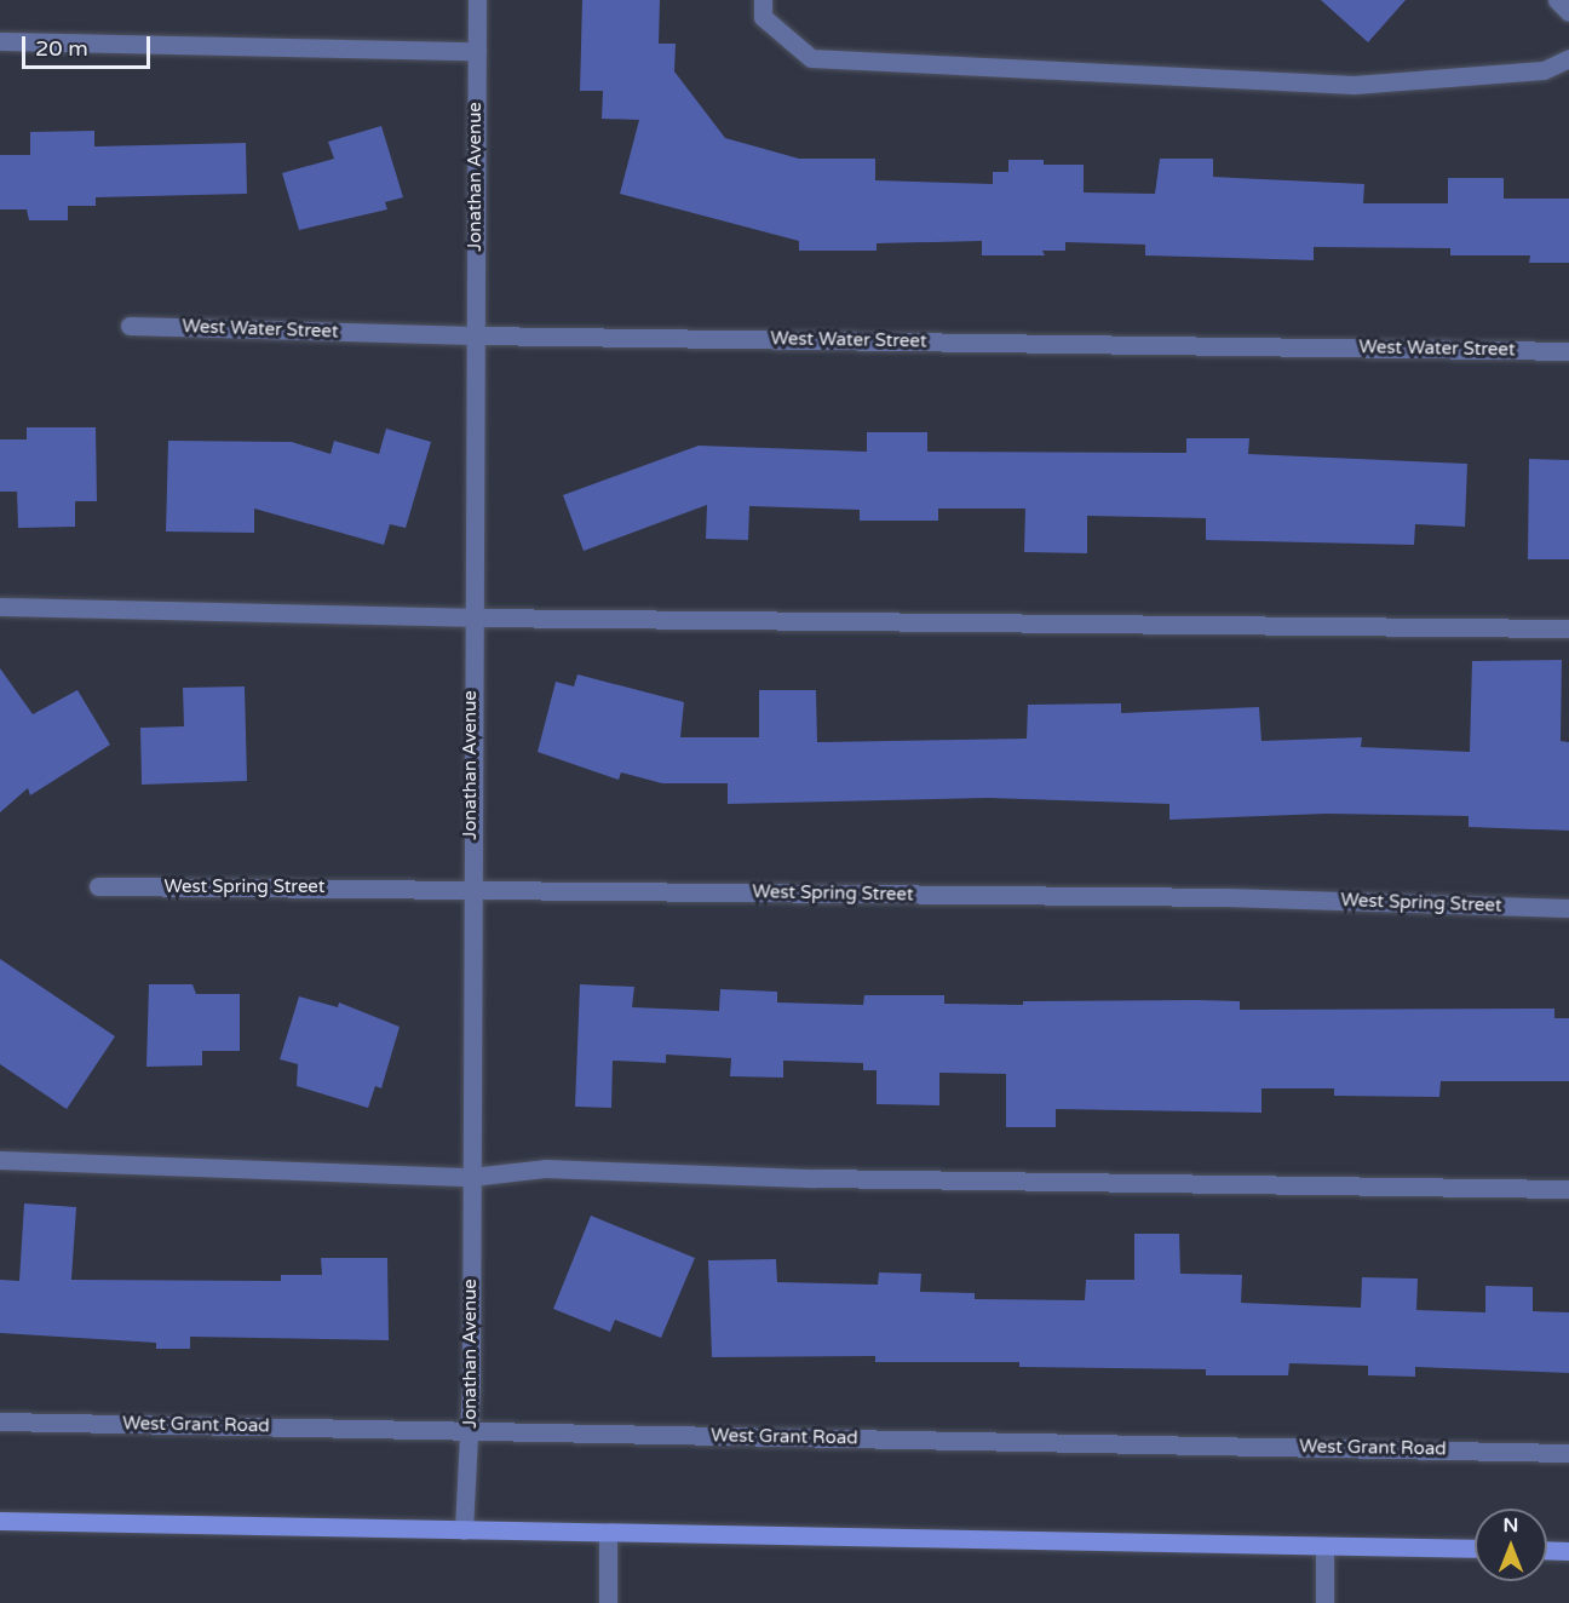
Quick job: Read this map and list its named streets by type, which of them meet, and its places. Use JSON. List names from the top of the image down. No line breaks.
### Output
{"streets":{"street":["Jonathan Avenue","West Water Street","West Spring Street","West Grant Road"]},"crossings":[["Jonathan Avenue","West Water Street"],["Jonathan Avenue","West Spring Street"],["Jonathan Avenue","West Grant Road"]],"scale_bar":"20 m","north":"top"}
